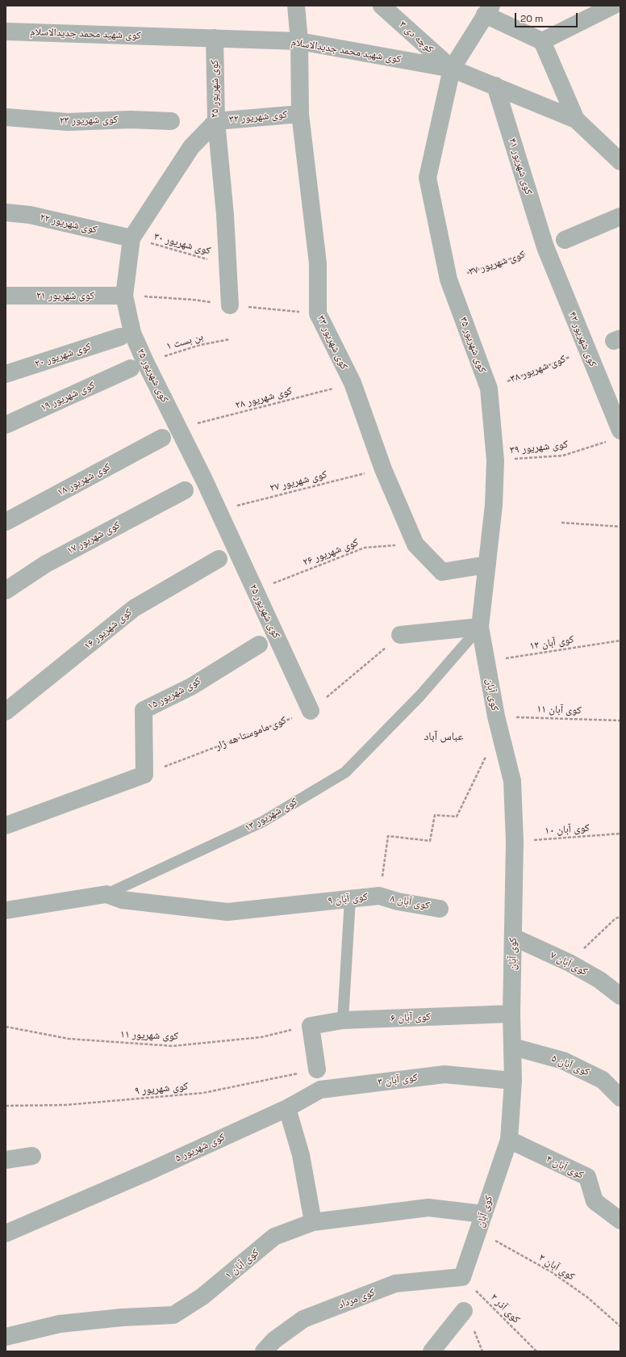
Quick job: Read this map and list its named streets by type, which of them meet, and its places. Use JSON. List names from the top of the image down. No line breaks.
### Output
{"streets":{"street":["کوی شهید محمد جدیدالاسلام","کوچه دی ۳","کوی شهریور ۲۵","کوی شهریور ۳۲","کوی شهریور ۲۳","کوی شهریور ۴۱","کوی شهریور ۲۲","کوی شهریور ۲۱","کوی شهریور ۴۲","کوی شهریور ۳۳","کوی شهریور ۳۵","کوی شهریور ۲۰","کوی شهریور ۱۹","کوی شهریور ۱۸","کوی شهریور ۱۷","کوی شهریور ۱۶","کوی شهریور ۱۵","کوی آبان","کوی شهریور ۱۳","کوی آبان ۹","کوی آبان ۸","کوی آبان ۷","کوی آبان ۶","کوی آبان ۵","کوی آبان ۳","کوی شهریور ۵","کوی آبان ۴","کوی آبان ۱","کوی مرداد"],"path":["کوی شهریور ۳۰","کوی شهریور ۳۷","بن بست ۱","کوی شهریور ۳۸","کوی شهریور ۲۸","کوی شهریور ۳۹","کوی شهریور ۲۷","کوی شهریور ۲۶","کوی آبان ۱۲","کوی آبان ۱۱","کوی ماموستا هه ژار","کوی آبان ۱۰","کوی شهریور ۱۱","کوی شهریور ۹","کوی آبان ۲","کوی آذر ۲"]},"crossings":[["کوی شهید محمد جدیدالاسلام","کوچه دی ۳"],["کوی شهید محمد جدیدالاسلام","کوی شهریور ۲۵"],["کوی شهید محمد جدیدالاسلام","کوی شهریور ۴۱"],["کوی شهید محمد جدیدالاسلام","کوی شهریور ۳۳"],["کوی شهید محمد جدیدالاسلام","کوی شهریور ۳۵"],["کوچه دی ۳","کوی شهریور ۳۵"],["کوی شهریور ۲۵","کوی شهریور ۳۲"],["کوی شهریور ۲۵","کوی شهریور ۲۲"],["کوی شهریور ۲۵","کوی شهریور ۳۰"],["کوی شهریور ۲۵","کوی شهریور ۲۱"],["کوی شهریور ۲۵","بن بست ۱"],["کوی شهریور ۲۵","کوی شهریور ۱۹"],["کوی شهریور ۲۵","کوی شهریور ۲۸"],["کوی شهریور ۲۵","کوی شهریور ۲۷"],["کوی شهریور ۲۵","کوی شهریور ۲۶"],["کوی شهریور ۲۵","کوی ماموستا هه ژار"],["کوی شهریور ۳۲","کوی شهریور ۳۳"],["کوی شهریور ۴۱","کوی شهریور ۳۷"],["کوی شهریور ۴۱","کوی شهریور ۴۲"],["کوی شهریور ۲۲","کوی شهریور ۳۰"],["کوی شهریور ۳۷","کوی شهریور ۴۲"],["کوی شهریور ۳۷","کوی شهریور ۳۵"],["کوی شهریور ۴۲","کوی شهریور ۳۸"],["کوی شهریور ۴۲","کوی شهریور ۳۹"],["بن بست ۱","کوی شهریور ۱۹"],["کوی شهریور ۳۳","کوی شهریور ۳۵"],["کوی شهریور ۳۳","کوی شهریور ۲۸"],["کوی شهریور ۳۳","کوی شهریور ۲۷"],["کوی شهریور ۳۳","کوی شهریور ۲۶"],["کوی شهریور ۳۵","کوی شهریور ۳۸"],["کوی شهریور ۳۵","کوی شهریور ۳۹"],["کوی شهریور ۳۵","کوی آبان"],["کوی شهریور ۳۵","کوی شهریور ۱۳"],["کوی آبان ۱۲","کوی آبان"],["کوی شهریور ۱۵","کوی ماموستا هه ژار"],["کوی آبان","کوی آبان ۱۱"],["کوی آبان","کوی شهریور ۱۳"],["کوی آبان","کوی آبان ۱۰"],["کوی آبان","کوی آبان ۷"],["کوی آبان","کوی آبان ۶"],["کوی آبان","کوی آبان ۵"],["کوی آبان","کوی آبان ۳"],["کوی آبان","کوی آبان ۴"],["کوی آبان","کوی آبان ۱"],["کوی آبان","کوی آبان ۲"],["کوی آبان","کوی مرداد"],["کوی آبان","کوی آذر ۲"],["کوی شهریور ۱۳","کوی آبان ۹"],["کوی آبان ۹","کوی آبان ۸"],["کوی آبان ۶","کوی شهریور ۱۱"],["کوی آبان ۳","کوی شهریور ۵"],["کوی مرداد","کوی آذر ۲"]],"districts":["عباس آباد"],"scale_bar":"20 m"}
